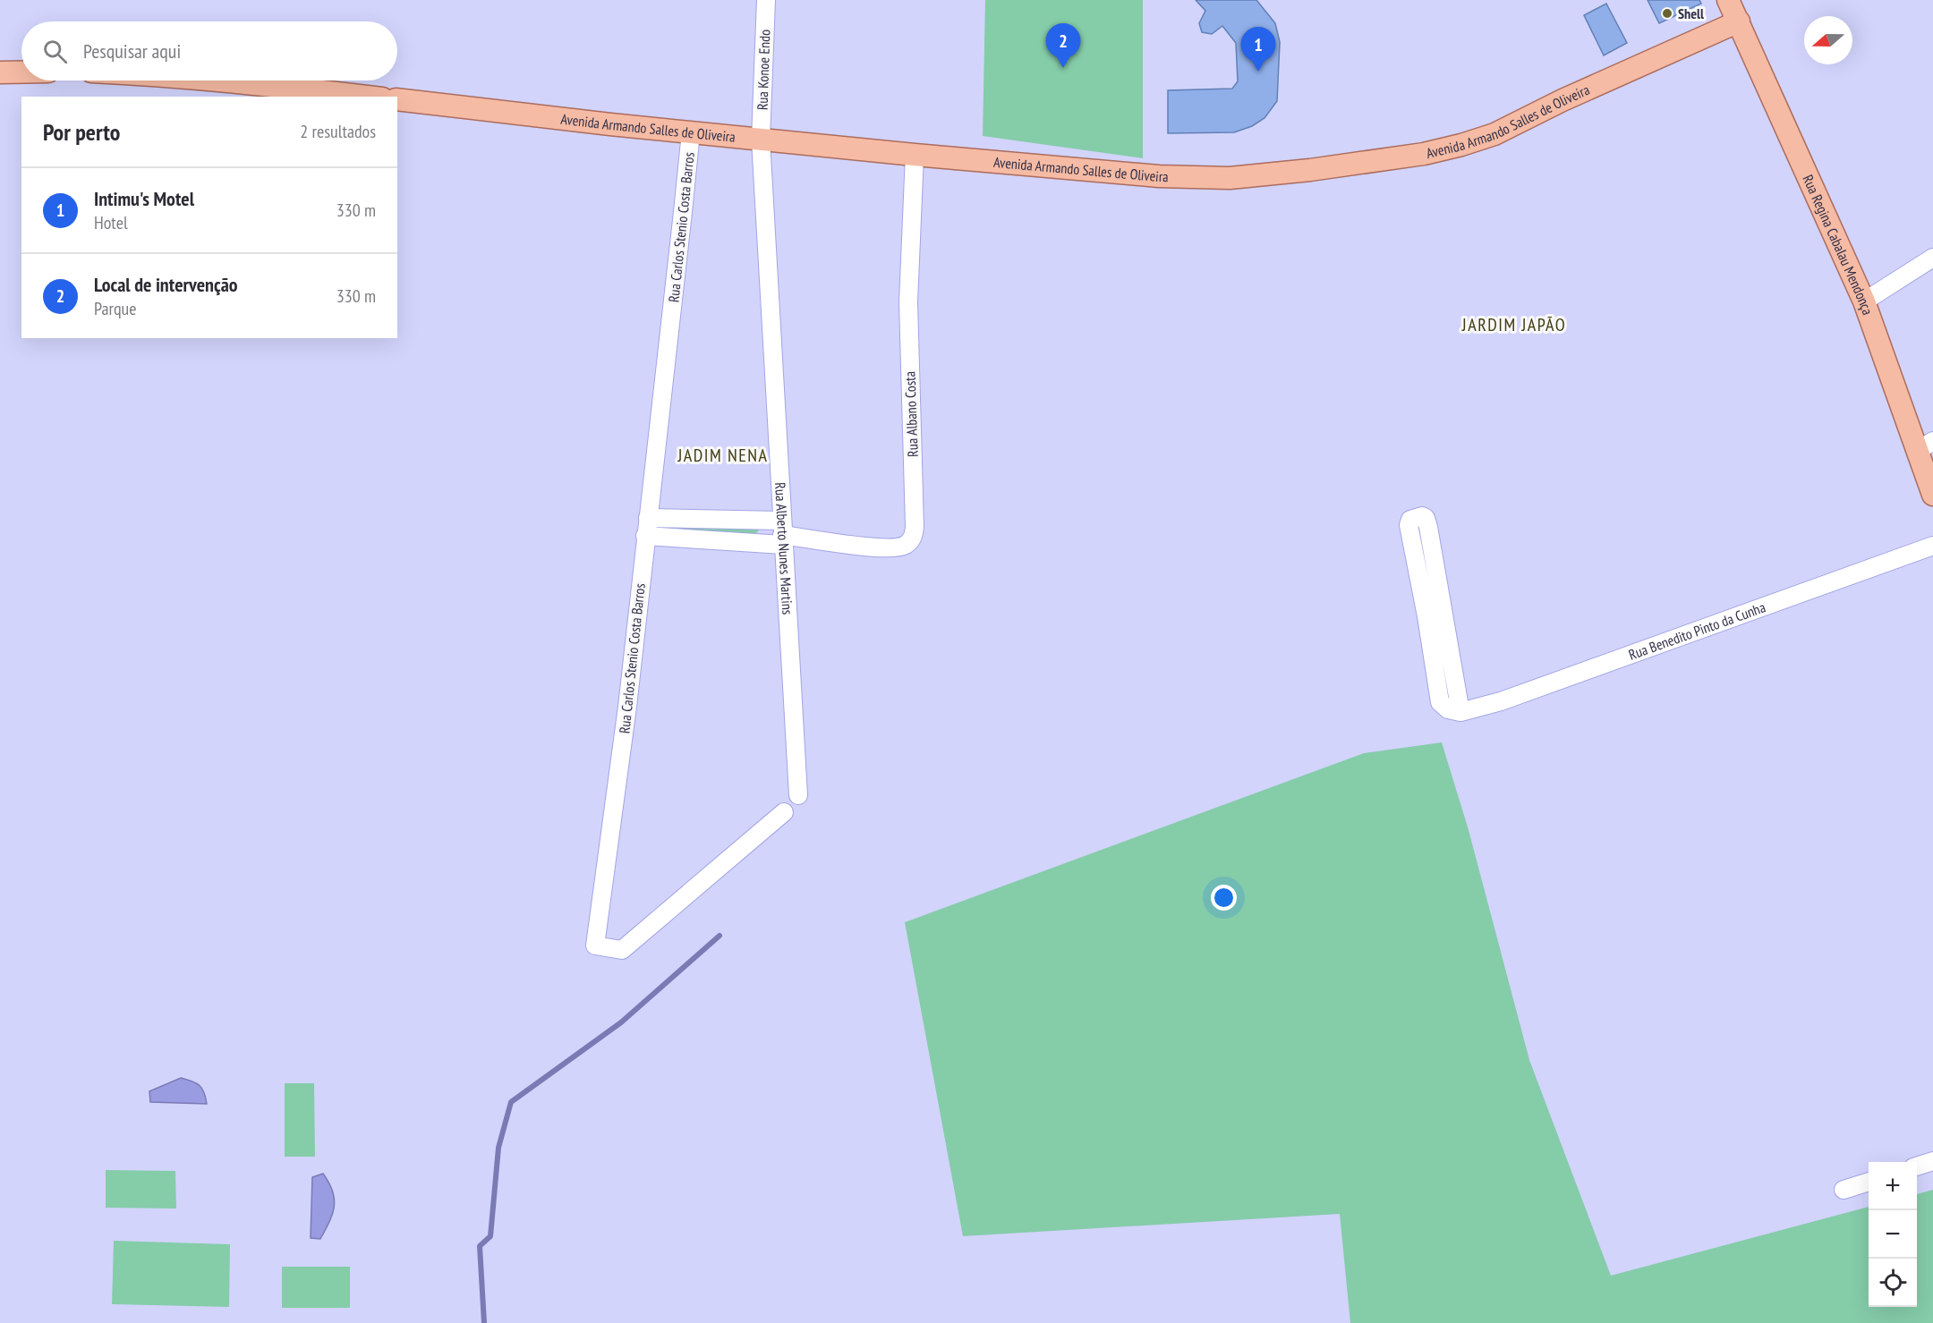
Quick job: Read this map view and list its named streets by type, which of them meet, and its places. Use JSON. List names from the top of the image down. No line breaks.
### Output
{"streets":{"main road":["Avenida Armando Salles de Oliveira","Rua Regina Cabalau Mendonça"],"street":["Rua Konoe Endo","Rua Carlos Stenio Costa Barros","Rua Albano Costa","Rua Alberto Nunes Martins","Rua Benedito Pinto da Cunha"]},"crossings":[["Rua Konoe Endo","Avenida Armando Salles de Oliveira"],["Rua Konoe Endo","Rua Alberto Nunes Martins"],["Avenida Armando Salles de Oliveira","Rua Carlos Stenio Costa Barros"],["Avenida Armando Salles de Oliveira","Rua Regina Cabalau Mendonça"],["Avenida Armando Salles de Oliveira","Rua Albano Costa"],["Avenida Armando Salles de Oliveira","Rua Alberto Nunes Martins"],["Rua Carlos Stenio Costa Barros","Rua Albano Costa"],["Rua Albano Costa","Rua Alberto Nunes Martins"]],"districts":["JARDIM JAPÃO","JADIM NENA"],"places":["Shell"],"north":"left","page":{"search":"Pesquisar aqui","pins":["2","1"],"heading":["Por perto","2 resultados"],"list":[{"mark":"1","name":"Intimu's Motel","note":"Hotel","value":"330 m"},{"mark":"2","name":"Local de intervenção","note":"Parque","value":"330 m"}],"map_buttons":["+","−"]}}
